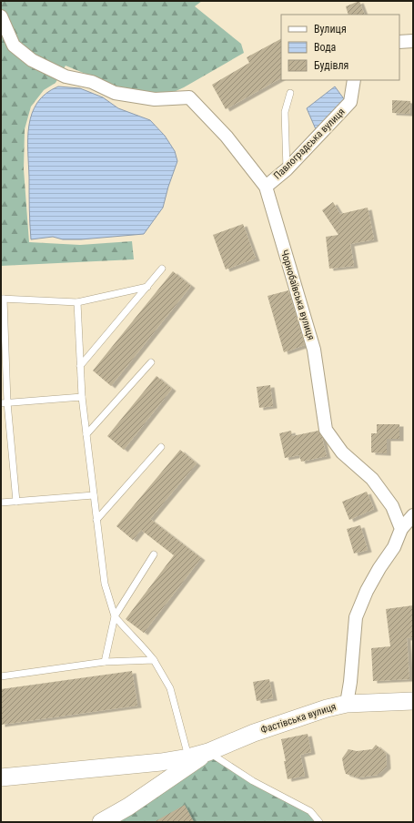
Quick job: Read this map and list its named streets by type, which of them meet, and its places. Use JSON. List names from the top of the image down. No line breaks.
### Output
{"streets":{"main road":["Фастівська вулиця"],"street":["Павлоградська вулиця","Чорнобаївська вулиця"]},"crossings":[["Павлоградська вулиця","Чорнобаївська вулиця"]],"legend":["Вулиця","Вода","Будівля"]}
